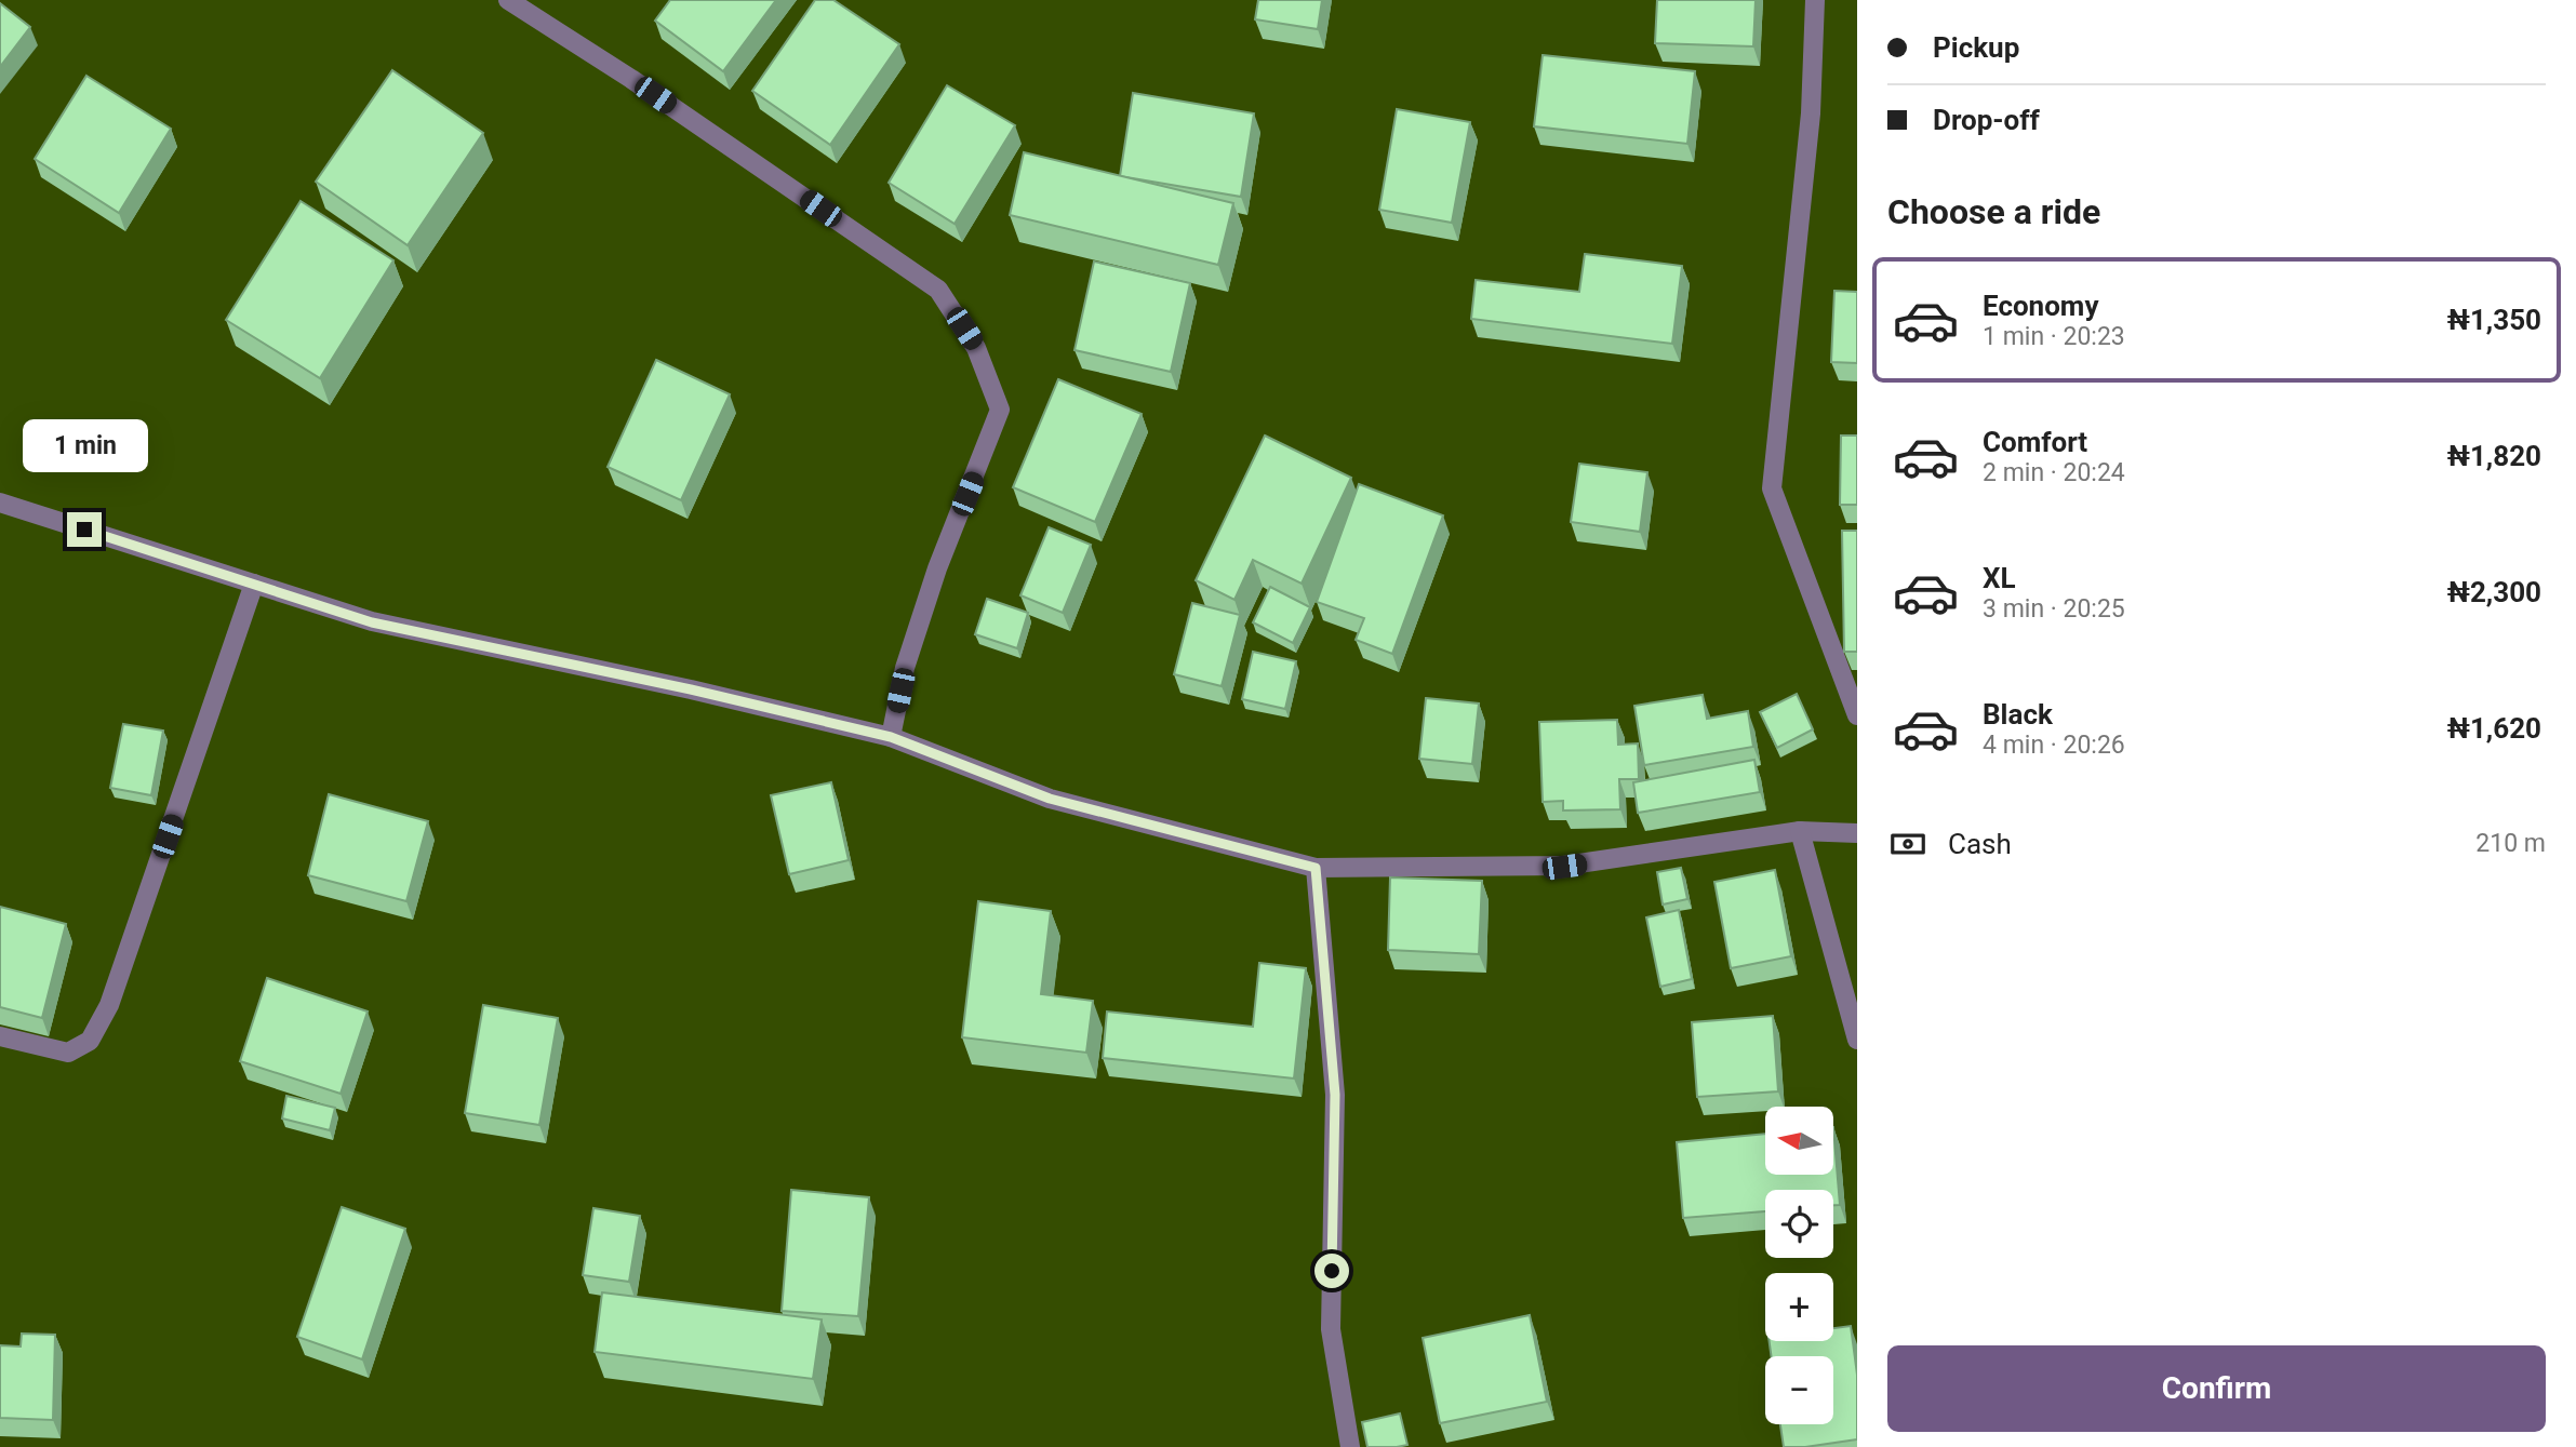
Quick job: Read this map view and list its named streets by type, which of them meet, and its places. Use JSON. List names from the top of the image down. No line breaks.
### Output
{"north":"left","page":{"banner":["Pickup","Drop-off"],"heading":"Choose a ride","list":[{"name":"Economy","note":"1 min · 20:23","value":"₦1,350"},{"name":"Comfort","note":"2 min · 20:24","value":"₦1,820"},{"name":"XL","note":"3 min · 20:25","value":"₦2,300"},{"name":"Black","note":"4 min · 20:26","value":"₦1,620"}],"bubble":"1 min","pay":["Cash","210 m"],"map_buttons":["+","−"],"buttons":"Confirm"}}
